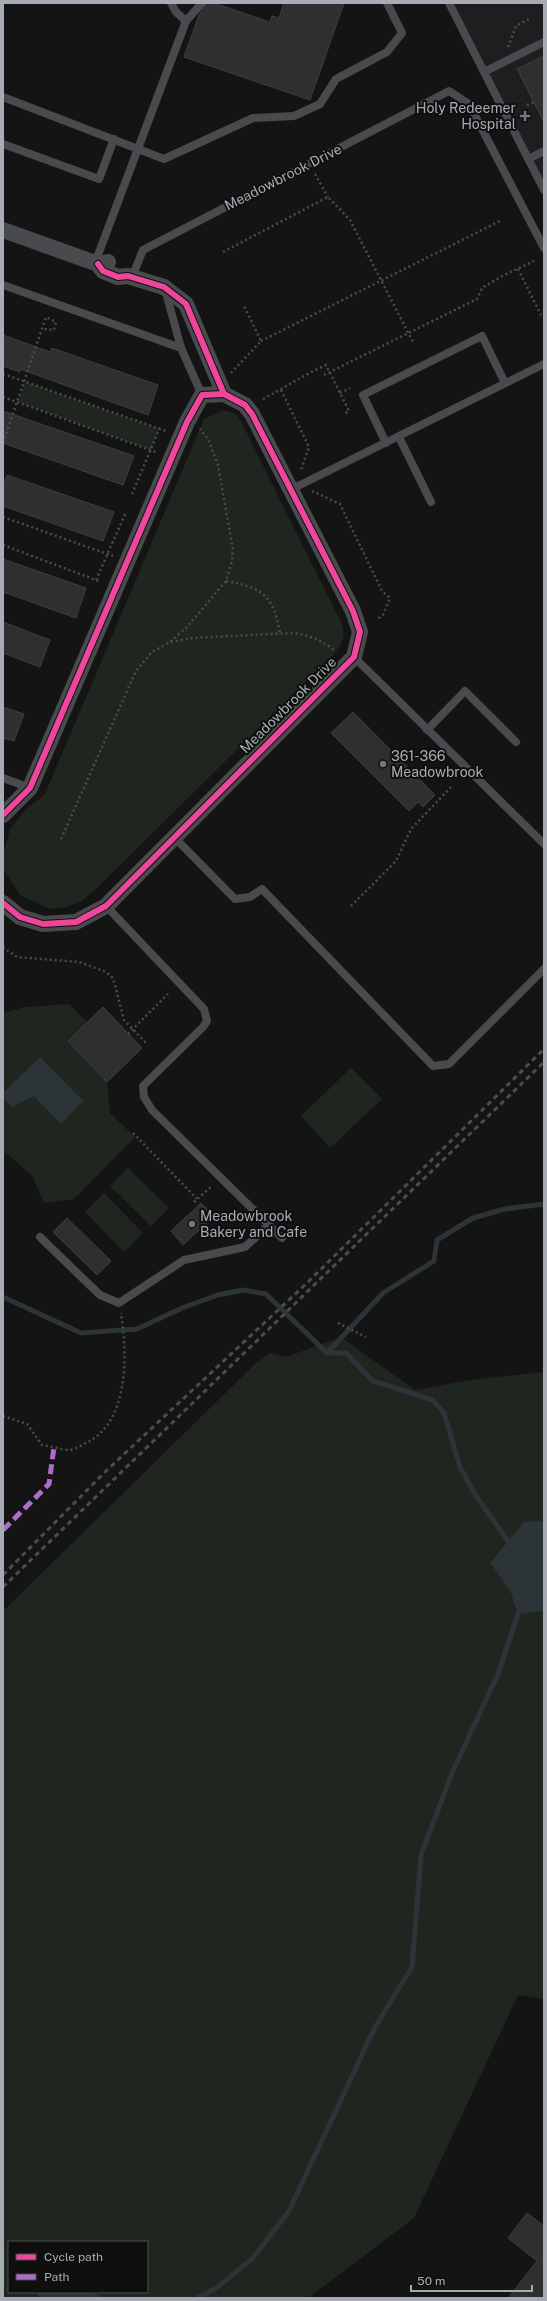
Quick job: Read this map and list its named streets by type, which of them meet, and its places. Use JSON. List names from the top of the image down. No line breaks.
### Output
{"streets":{"street":["Meadowbrook Drive"]},"places":{"health":["Holy Redeemer Hospital"],"other":["361-366 Meadowbrook","Meadowbrook Bakery and Cafe"]},"legend":["Cycle path","Path"],"scale_bar":"50 m"}
